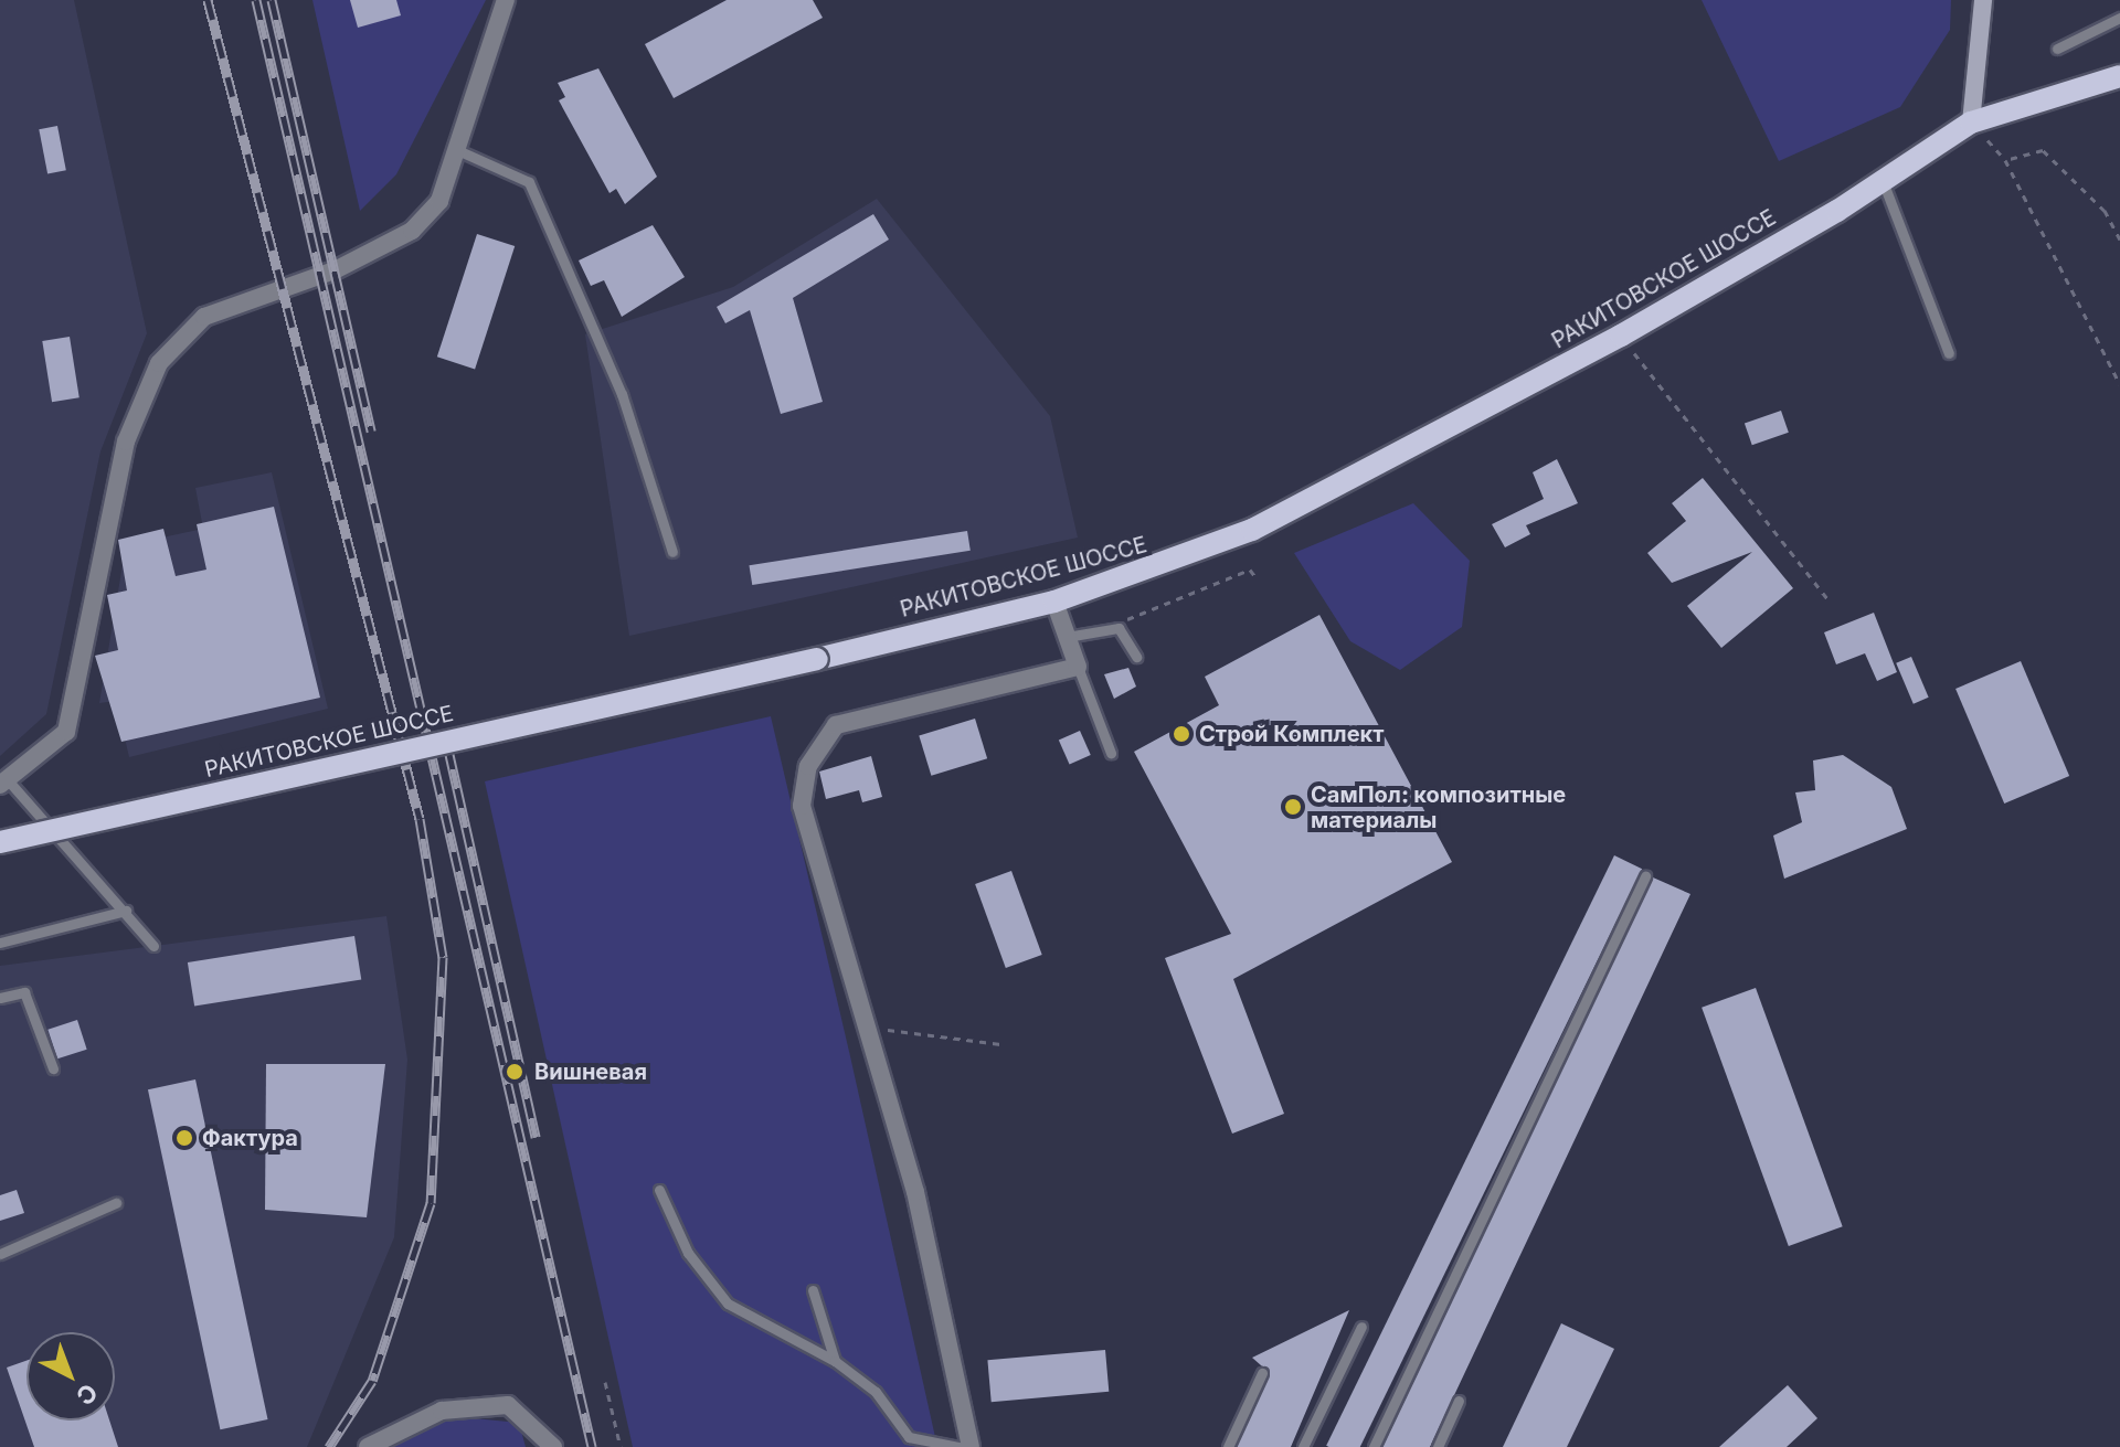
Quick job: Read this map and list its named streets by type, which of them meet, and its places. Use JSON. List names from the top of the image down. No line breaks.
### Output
{"streets":{"main road":["РАКИТОВСКОЕ ШОССЕ"]},"places":["Строй Комплект","СамПол: композитные материалы","Вишневая","Фактура"],"north":"bottom right"}
